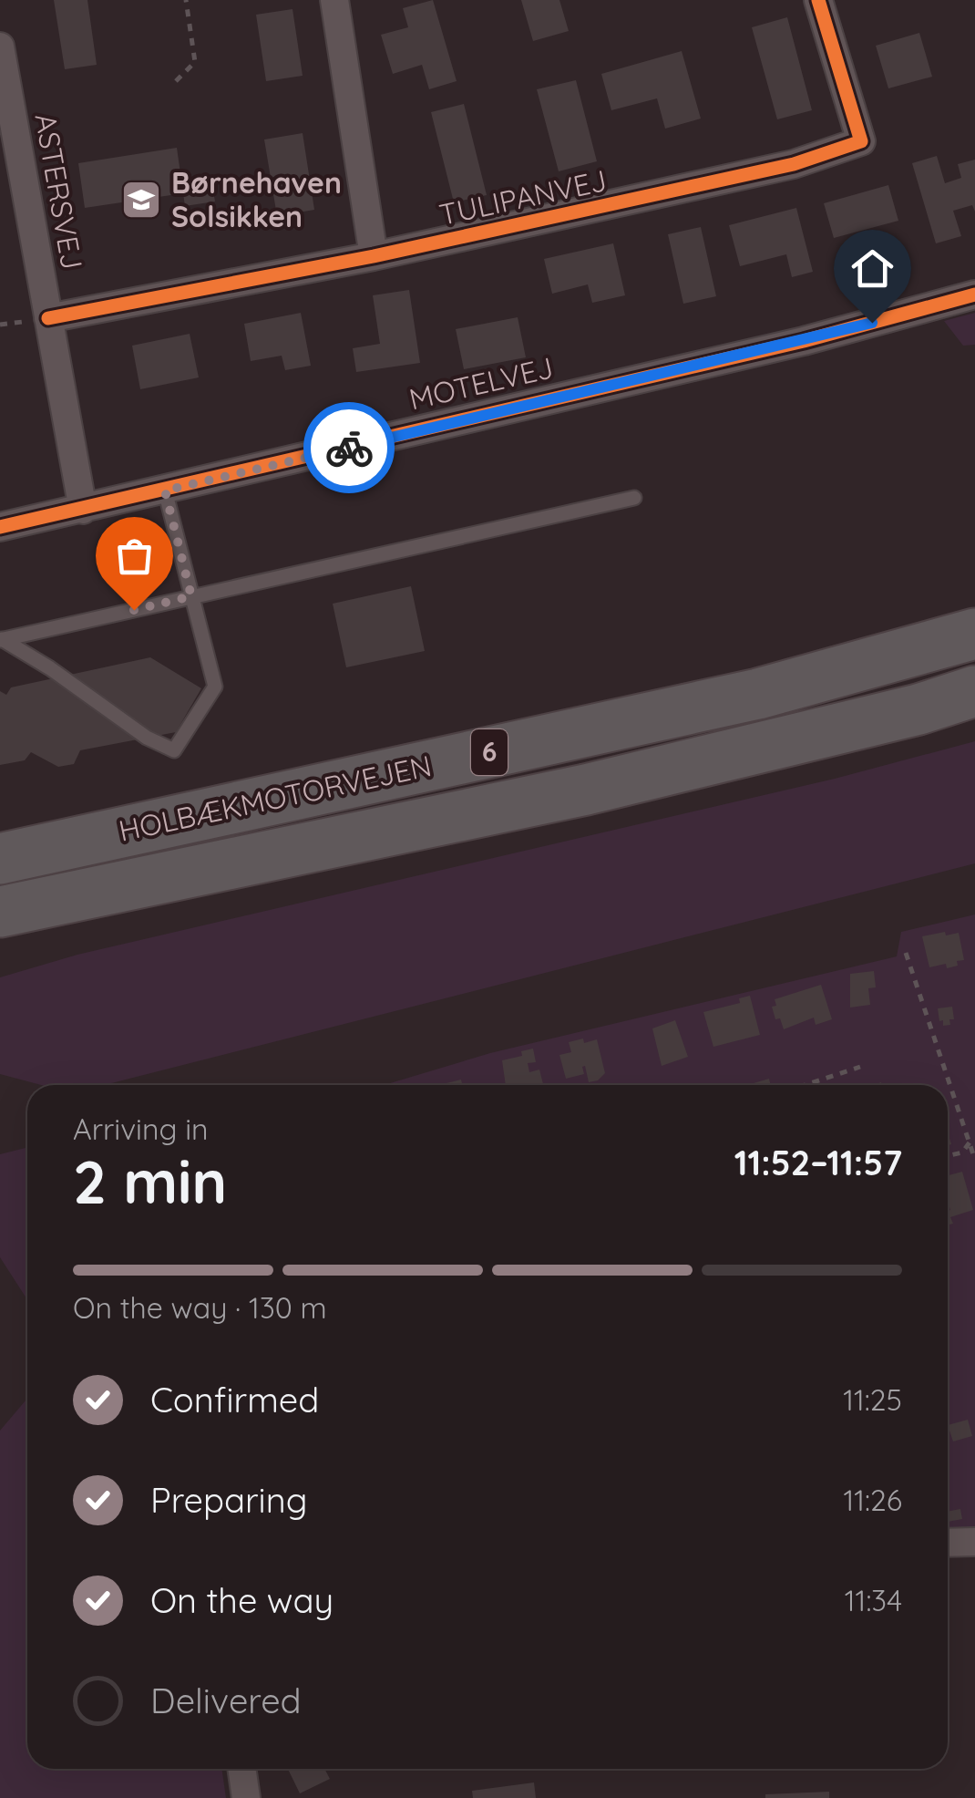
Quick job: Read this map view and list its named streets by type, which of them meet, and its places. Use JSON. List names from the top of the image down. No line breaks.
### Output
{"streets":{"highway":["6","HOLBÆKMOTORVEJEN"],"street":["ASTERSVEJ","TULIPANVEJ","MOTELVEJ"]},"crossings":[["ASTERSVEJ","TULIPANVEJ"],["ASTERSVEJ","MOTELVEJ"]],"places":{"school or university":["Børnehaven Solsikken"]},"page":{"heading":["2 min","Arriving in","11:52–11:57"],"bar":"On the way · 130 m","list":[["Confirmed","11:25"],["Preparing","11:26"],["On the way","11:34"],"Delivered"]}}
